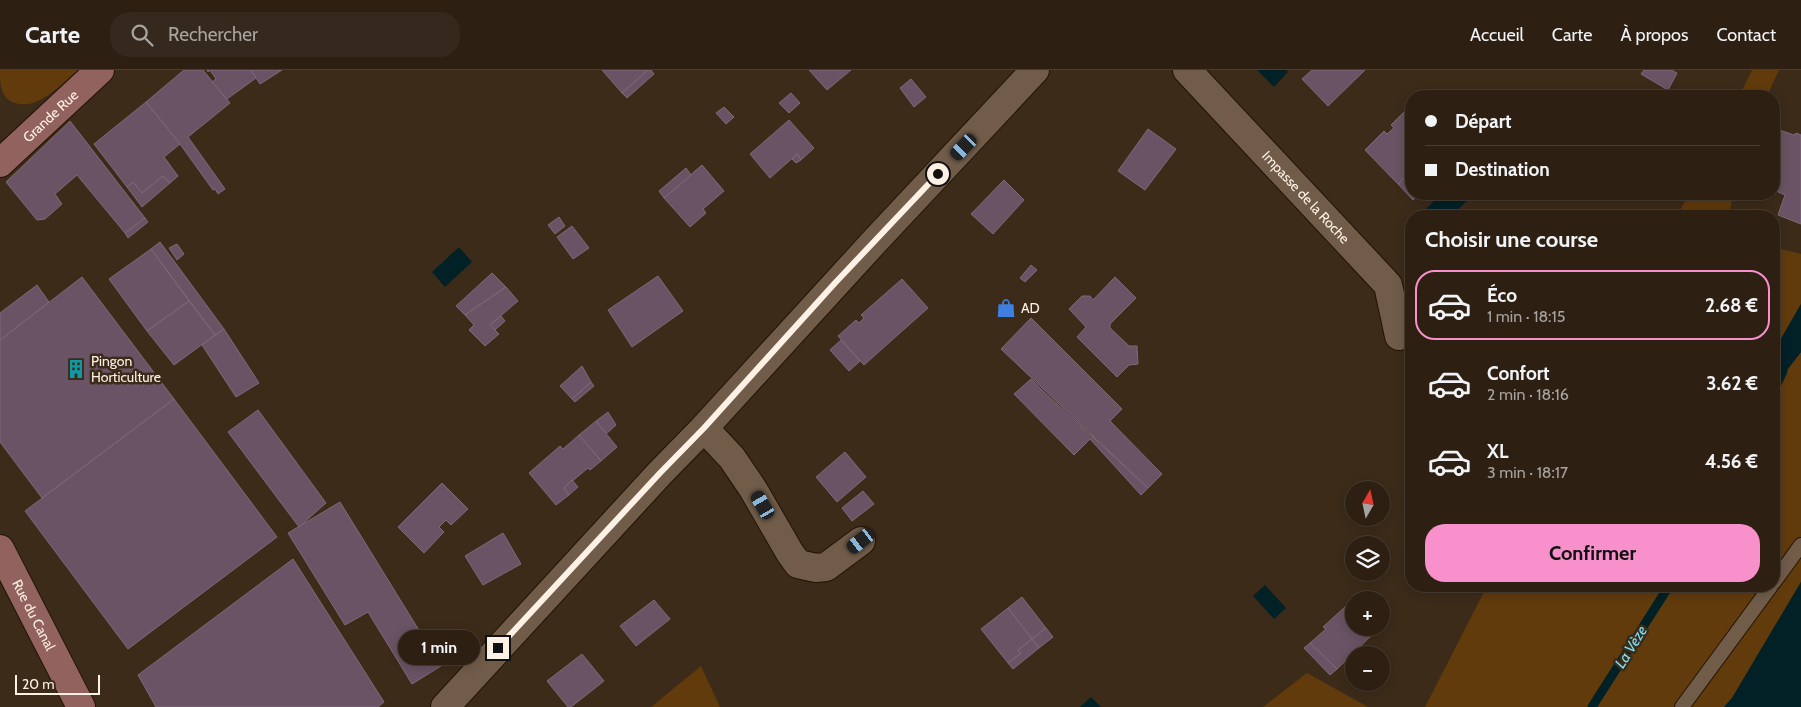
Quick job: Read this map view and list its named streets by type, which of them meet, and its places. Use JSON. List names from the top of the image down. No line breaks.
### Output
{"streets":{"street":["Grande Rue","Impasse de la Roche","Rue du Canal"]},"water":["La Vèze"],"places":{"shop":["AD"],"building":["Pingon Horticulture"]},"scale_bar":"20 m","north":"top","page":{"header":"Carte","search":"Rechercher","nav":["Accueil","Carte","À propos","Contact"],"banner":["Départ","Destination"],"heading":"Choisir une course","list":[{"name":"Éco","note":"1 min · 18:15","value":"2.68 €"},{"name":"Confort","note":"2 min · 18:16","value":"3.62 €"},{"name":"XL","note":"3 min · 18:17","value":"4.56 €"}],"map_buttons":["+","−"],"buttons":"Confirmer","bubble":"1 min","scale":"20 m"}}
